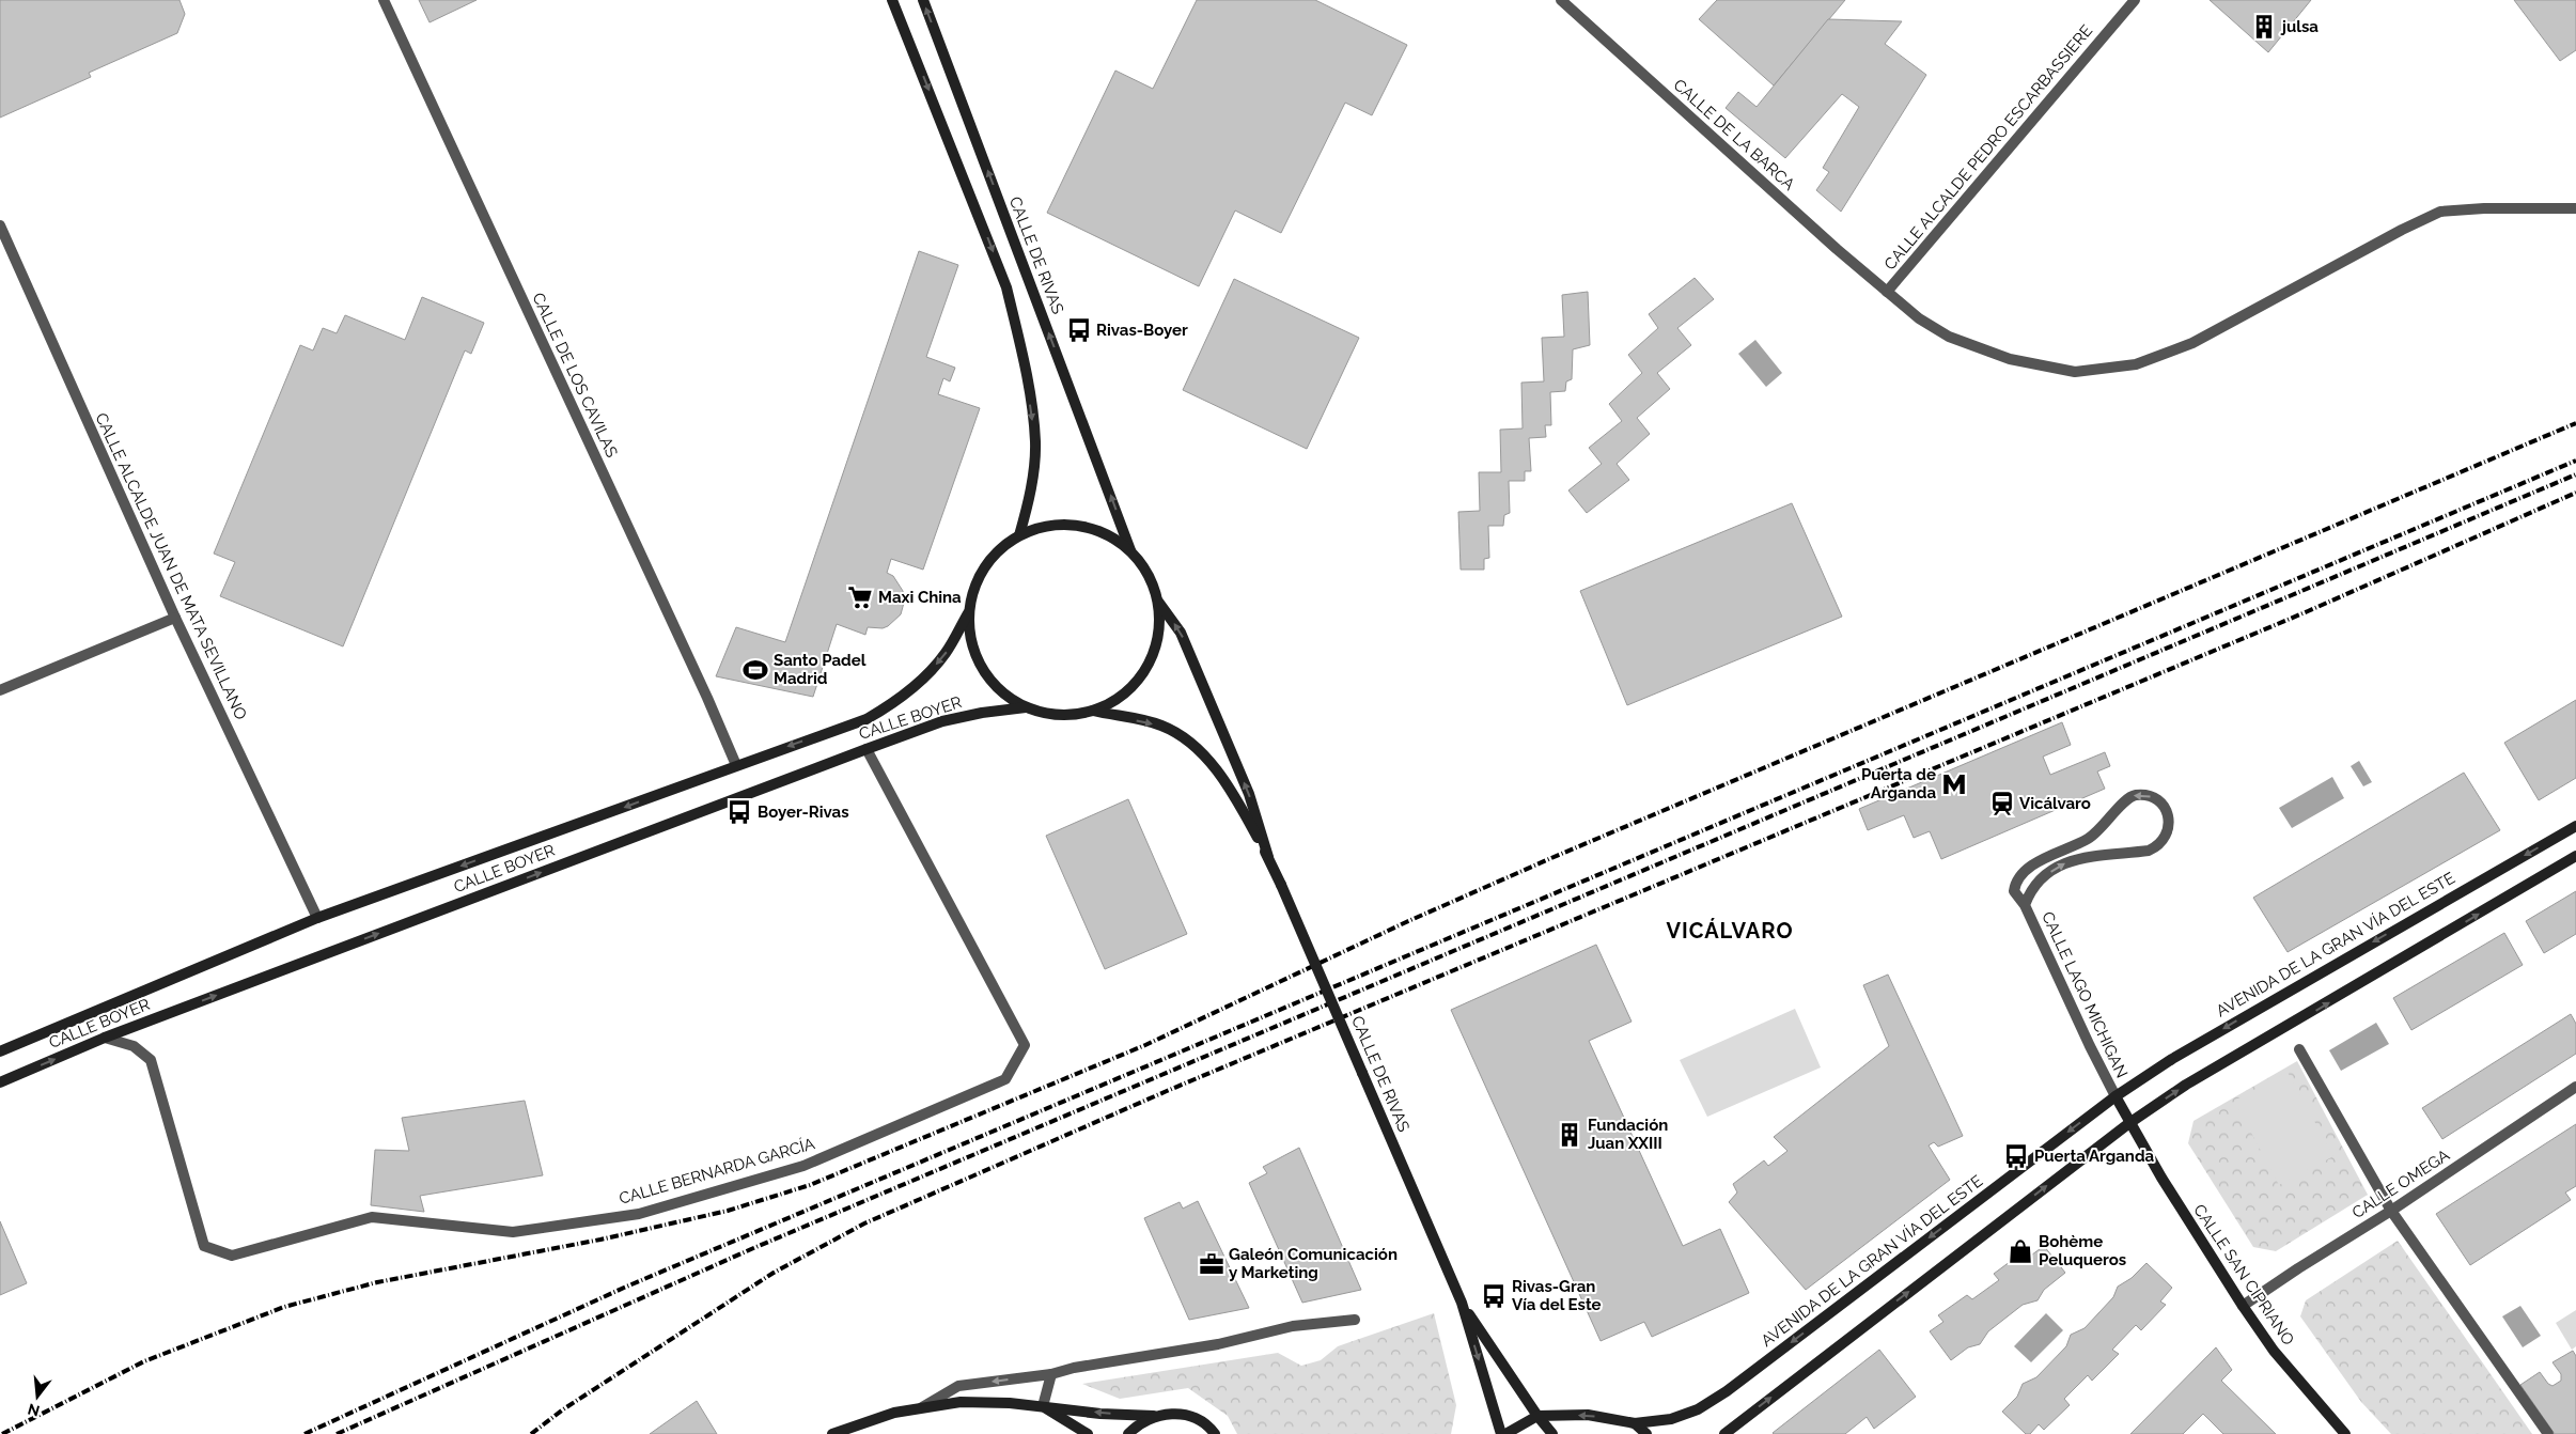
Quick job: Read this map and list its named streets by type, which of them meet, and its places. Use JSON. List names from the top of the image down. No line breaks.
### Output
{"streets":{"main road":["CALLE DE RIVAS","CALLE BOYER","AVENIDA DE LA GRAN VÍA DEL ESTE","CALLE SAN CIPRIANO"],"street":["CALLE DE LA BARCA","CALLE ALCALDE PEDRO ESCARBASSIERE","CALLE DE LOS CAVILAS","CALLE ALCALDE JUAN DE MATA SEVILLANO","CALLE LAGO MICHIGAN","CALLE BERNARDA GARCÍA","CALLE OMEGA"]},"crossings":[["CALLE DE LA BARCA","CALLE ALCALDE PEDRO ESCARBASSIERE"],["CALLE DE RIVAS","CALLE BOYER"],["CALLE DE RIVAS","AVENIDA DE LA GRAN VÍA DEL ESTE"],["CALLE DE LOS CAVILAS","CALLE BOYER"],["CALLE ALCALDE JUAN DE MATA SEVILLANO","CALLE BOYER"],["CALLE BOYER","CALLE BERNARDA GARCÍA"],["AVENIDA DE LA GRAN VÍA DEL ESTE","CALLE LAGO MICHIGAN"],["CALLE OMEGA","CALLE SAN CIPRIANO"]],"districts":["VICÁLVARO"],"places":{"building":["julsa","Fundación Juan XXIII"],"bus stop":["Rivas-Boyer","Boyer-Rivas","Puerta Arganda","Rivas-Gran Vía del Este"],"supermarket":["Maxi China"],"sports":["Santo Padel Madrid"],"metro station":["Puerta de Arganda"],"station":["Vicálvaro"],"shop":["Bohème Peluqueros"],"office":["Galeón Comunicación y Marketing"]},"north":"bottom"}
